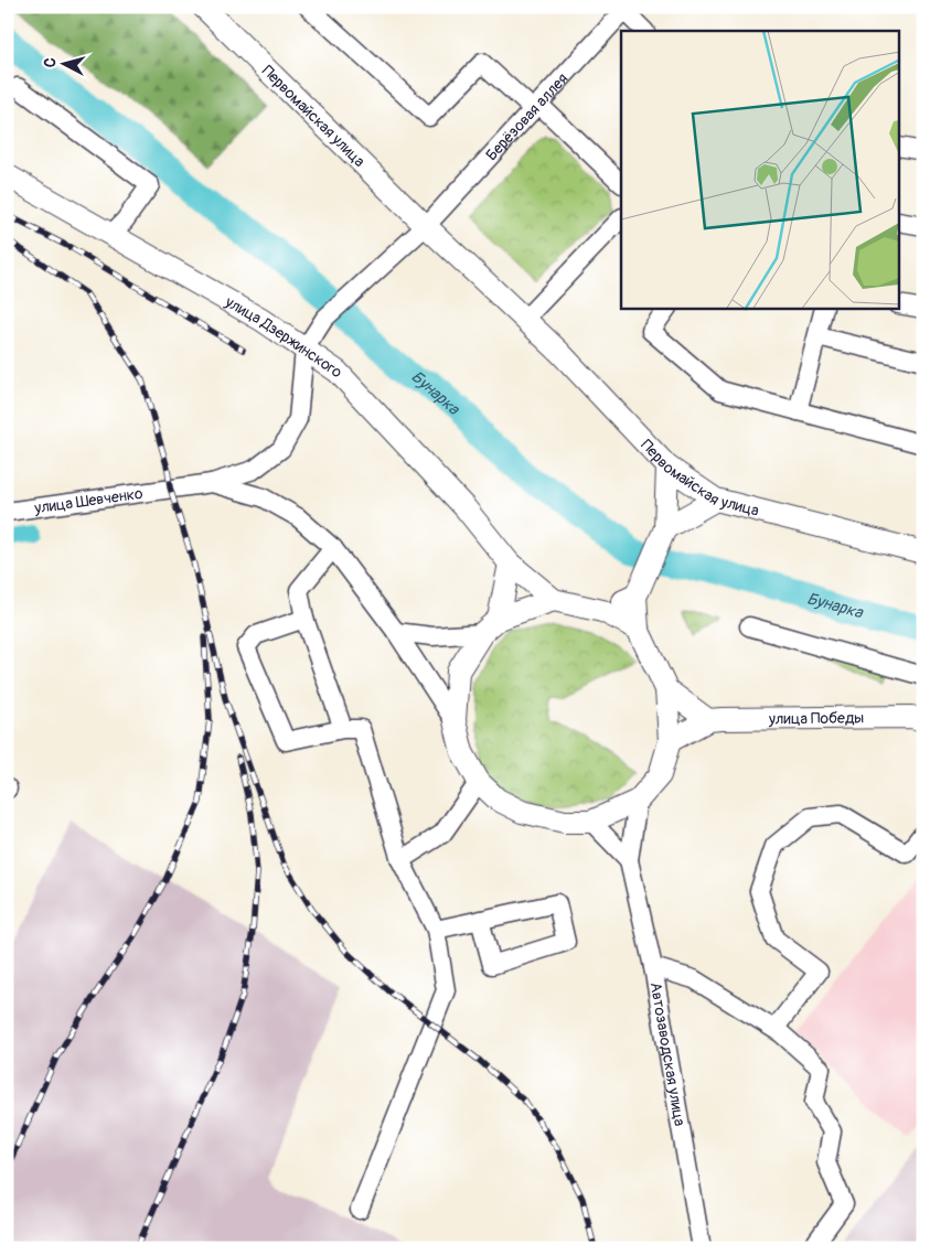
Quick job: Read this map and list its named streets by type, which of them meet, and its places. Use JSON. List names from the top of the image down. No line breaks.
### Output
{"streets":{"main road":["Первомайская улица","улица Дзержинского","улица Победы"],"street":["Берёзовая аллея","улица Шевченко","Автозаводская улица"]},"crossings":[["Первомайская улица","Берёзовая аллея"],["Берёзовая аллея","улица Дзержинского"]],"water":["Бунарка"],"north":"left"}
